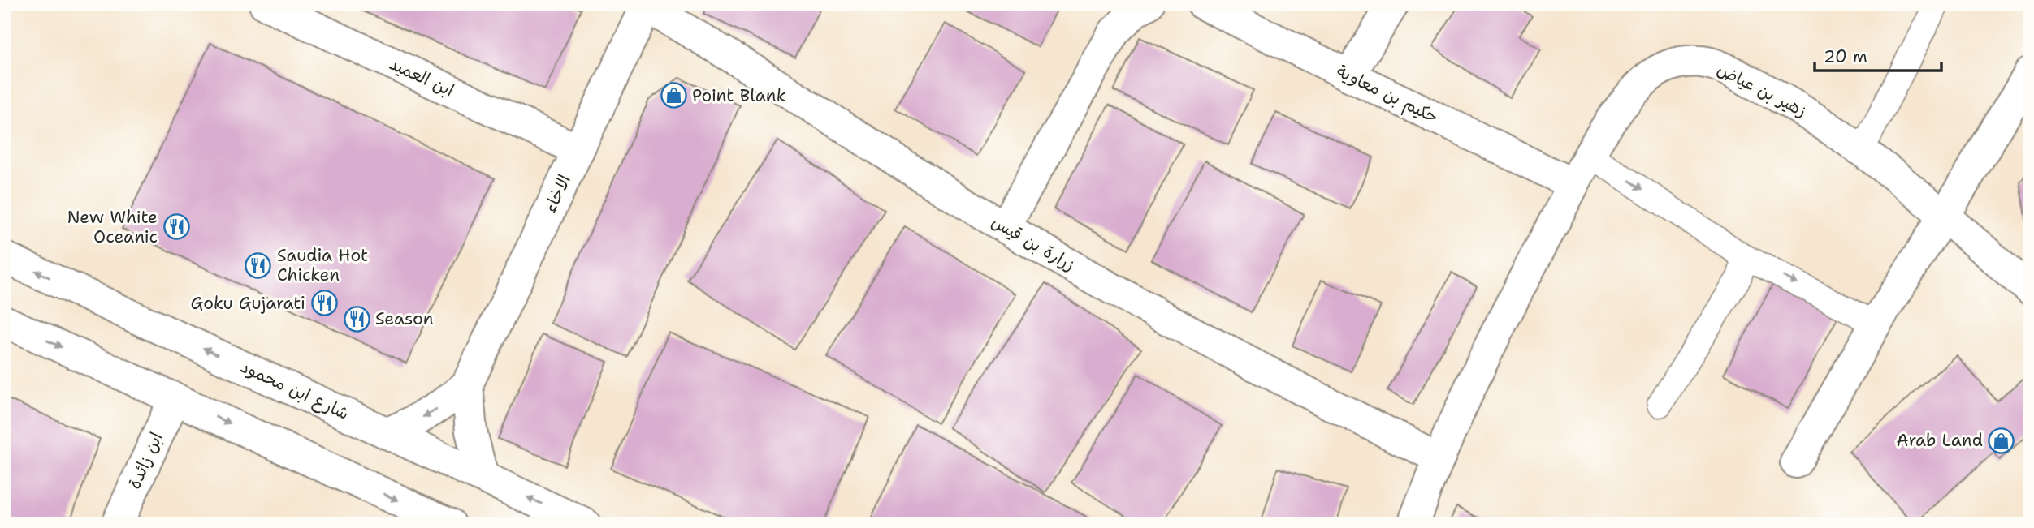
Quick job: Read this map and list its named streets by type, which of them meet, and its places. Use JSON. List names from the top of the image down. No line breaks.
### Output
{"streets":{"street":["ابن العميد","زهير بن عياض","حكيم بن معاوية","الاخاء","زرارة بن قيس","شارع ابن محمود","ابن زائدة"]},"crossings":[["ابن العميد","الاخاء"],["زهير بن عياض","حكيم بن معاوية"],["زهير بن عياض","زرارة بن قيس"],["الاخاء","زرارة بن قيس"],["الاخاء","شارع ابن محمود"]],"places":{"shop":["Point Blank","Arab Land"],"restaurant":["New White Oceanic","Saudia Hot Chicken","Goku Gujarati","Season"]},"scale_bar":"20 m"}
